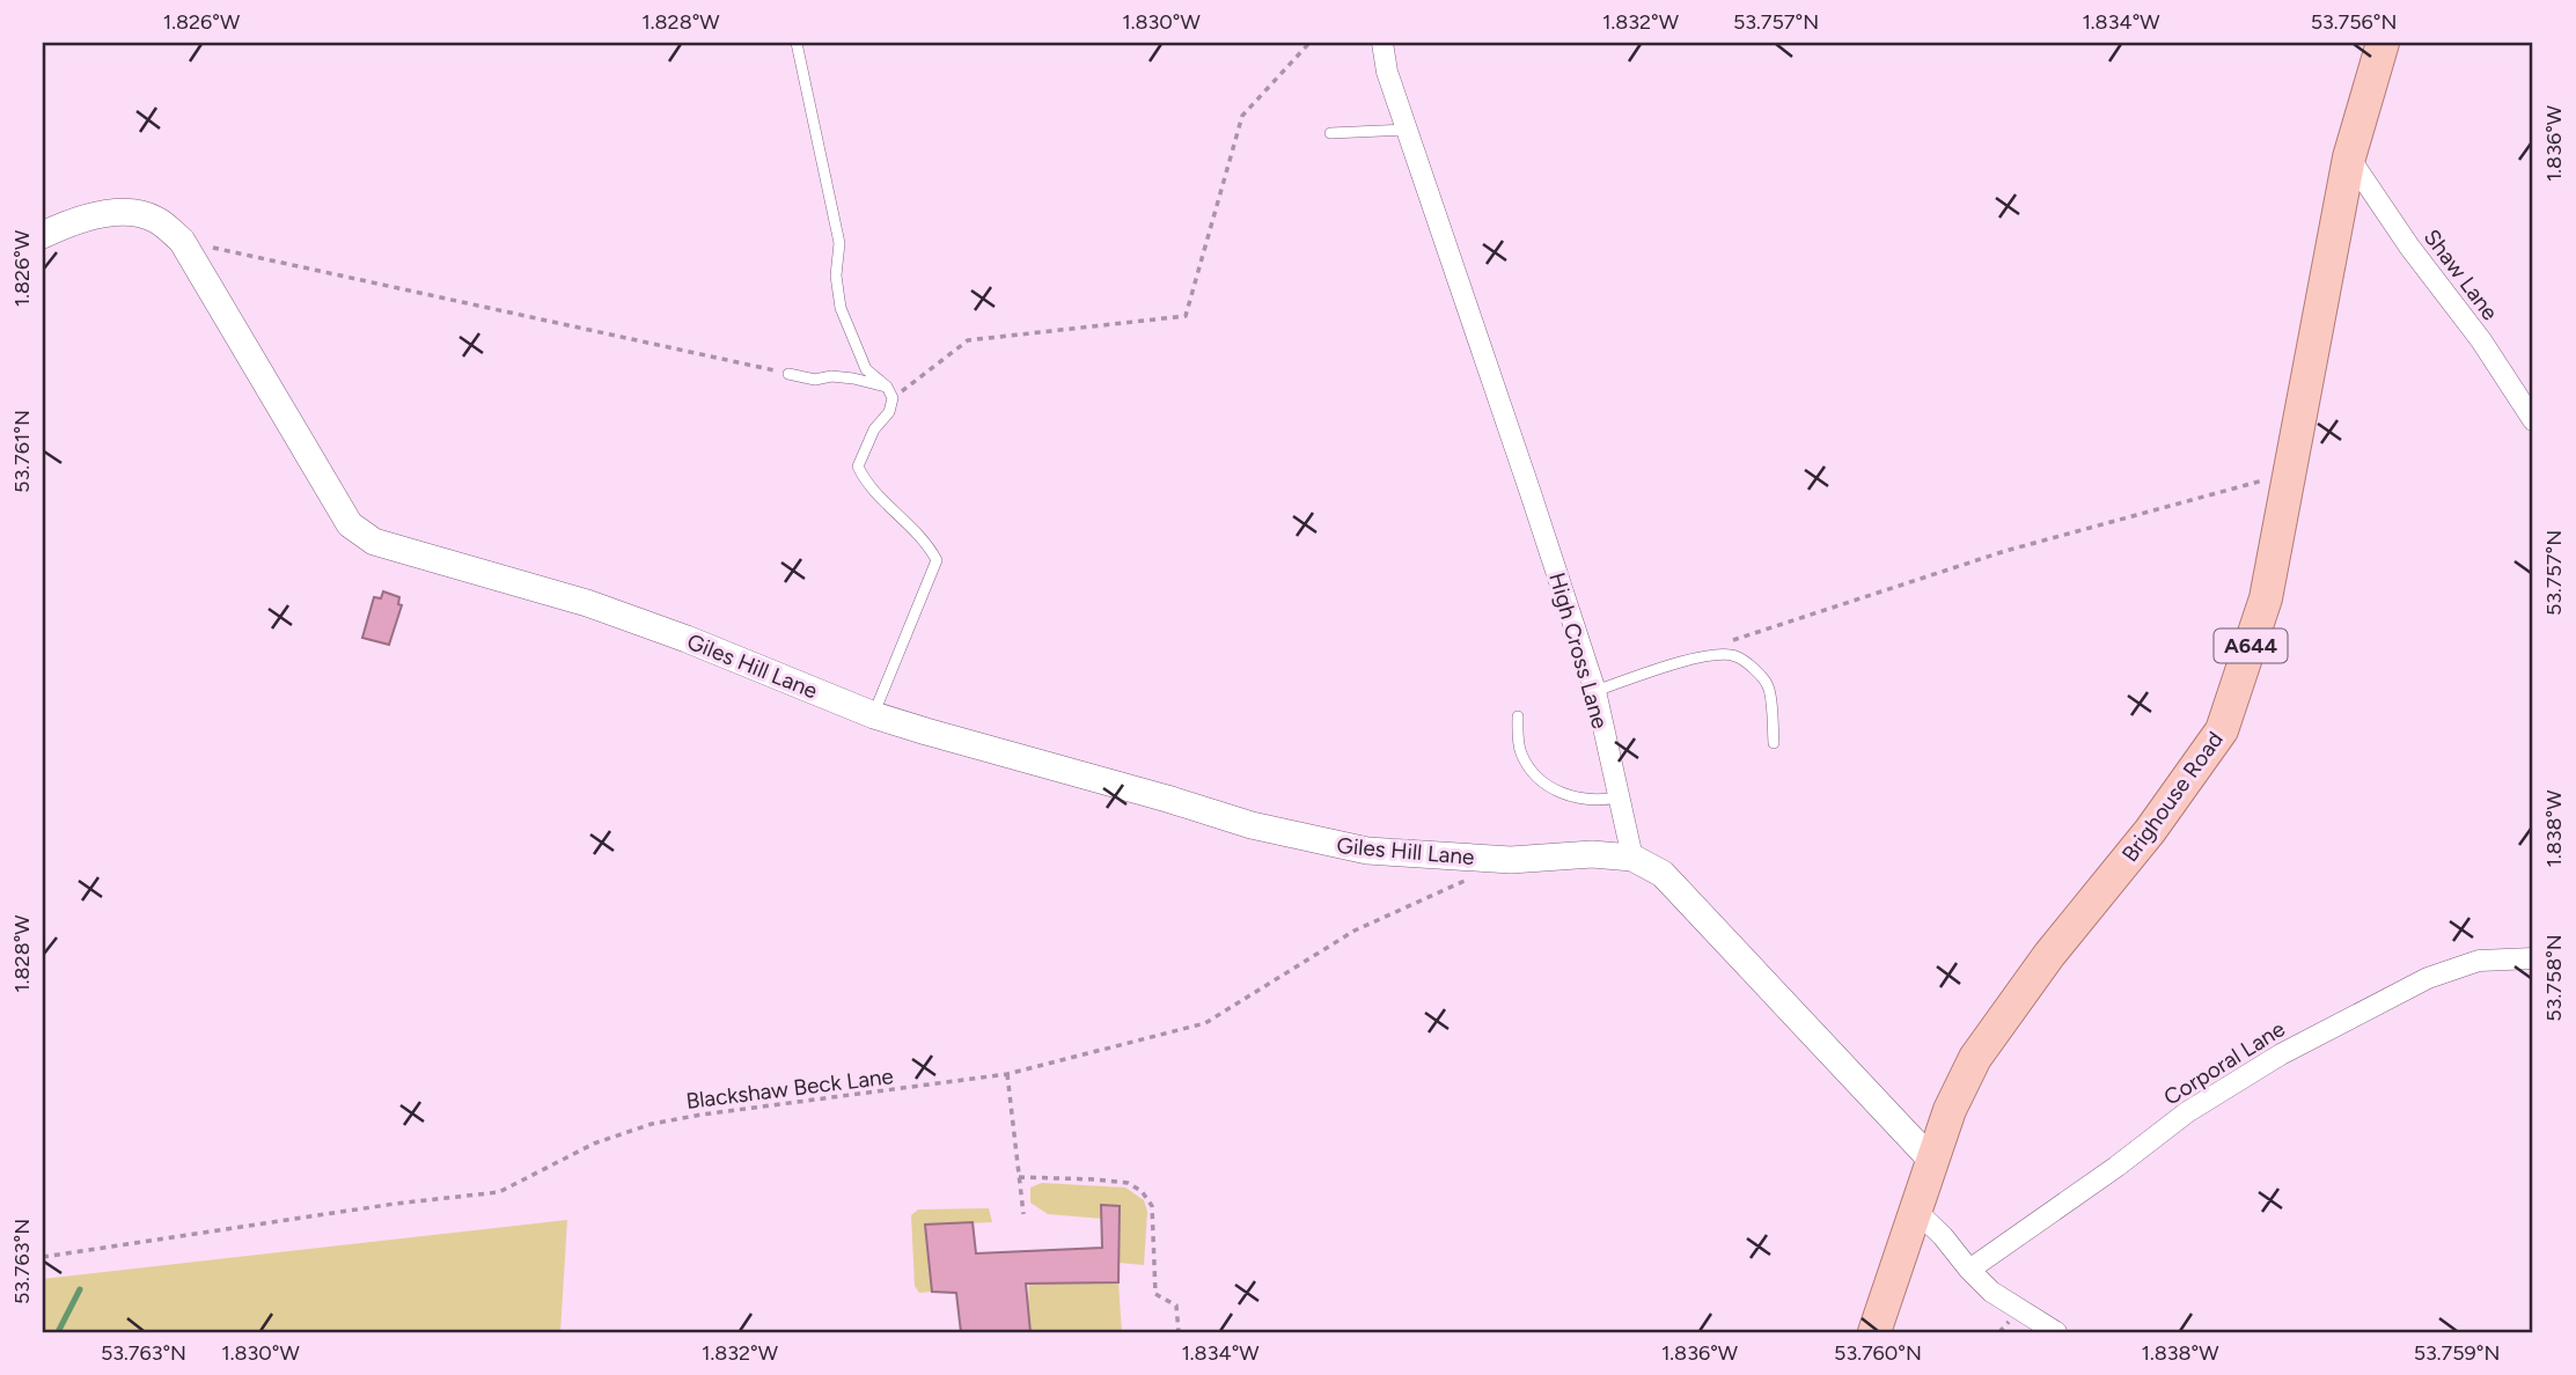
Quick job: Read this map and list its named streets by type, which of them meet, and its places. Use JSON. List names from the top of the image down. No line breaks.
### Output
{"streets":{"main road":["A644","Brighouse Road"],"street":["Shaw Lane","High Cross Lane","Giles Hill Lane","Corporal Lane"],"path":["Blackshaw Beck Lane"]},"crossings":[["Shaw Lane","A644"],["Shaw Lane","Brighouse Road"],["A644","Brighouse Road"],["High Cross Lane","Giles Hill Lane"]],"coordinates":["1.826°W","1.828°W","1.830°W","1.832°W","53.757°N","1.834°W","53.756°N","1.836°W","53.761°N","1.838°W","53.758°N","53.763°N","53.760°N","53.759°N"]}
